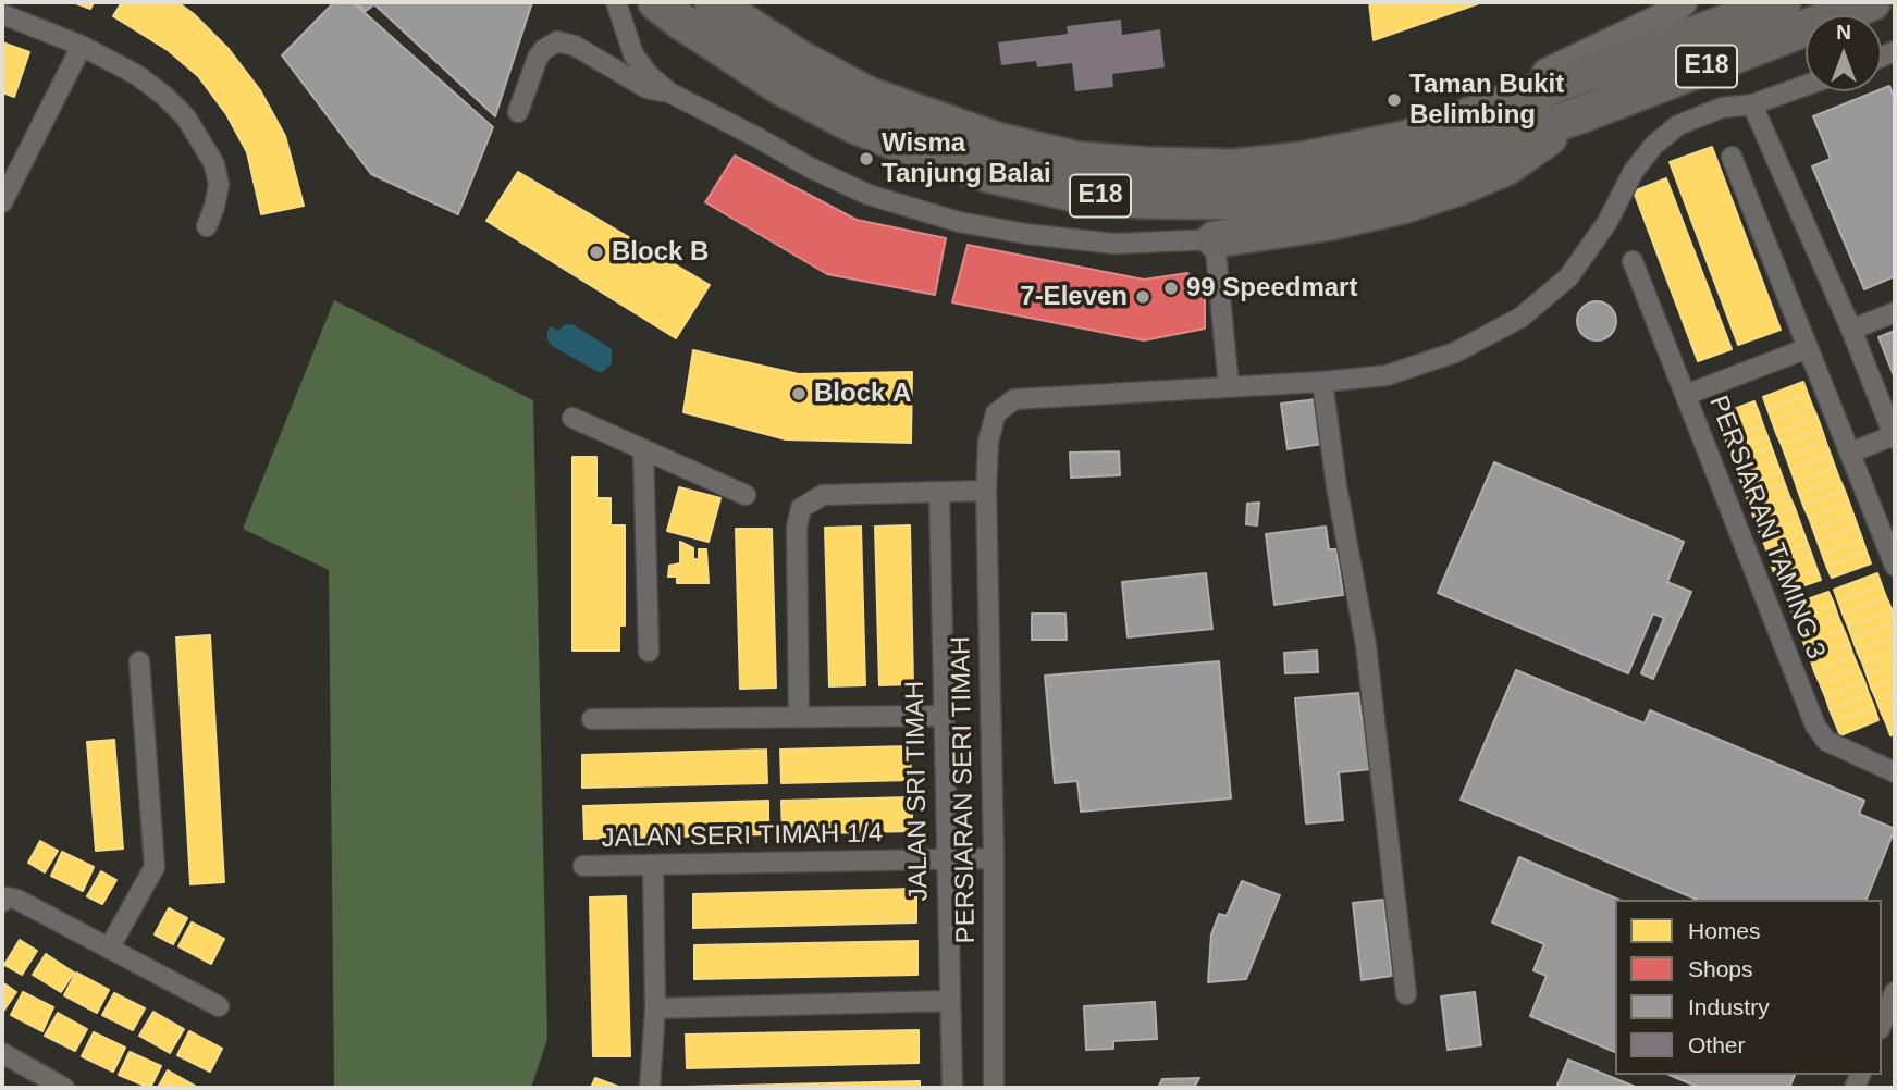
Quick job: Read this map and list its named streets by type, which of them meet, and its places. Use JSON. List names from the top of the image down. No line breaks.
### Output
{"streets":{"highway":["E18"],"street":["PERSIARAN TAMING 3","PERSIARAN SERI TIMAH","JALAN SRI TIMAH","JALAN SERI TIMAH 1/4"]},"crossings":[["PERSIARAN SERI TIMAH","JALAN SERI TIMAH 1/4"],["JALAN SRI TIMAH","JALAN SERI TIMAH 1/4"]],"places":["Taman Bukit Belimbing","Wisma Tanjung Balai","Block B","99 Speedmart","7-Eleven","Block A"],"legend":["Homes","Shops","Industry","Other"],"north":"top"}
